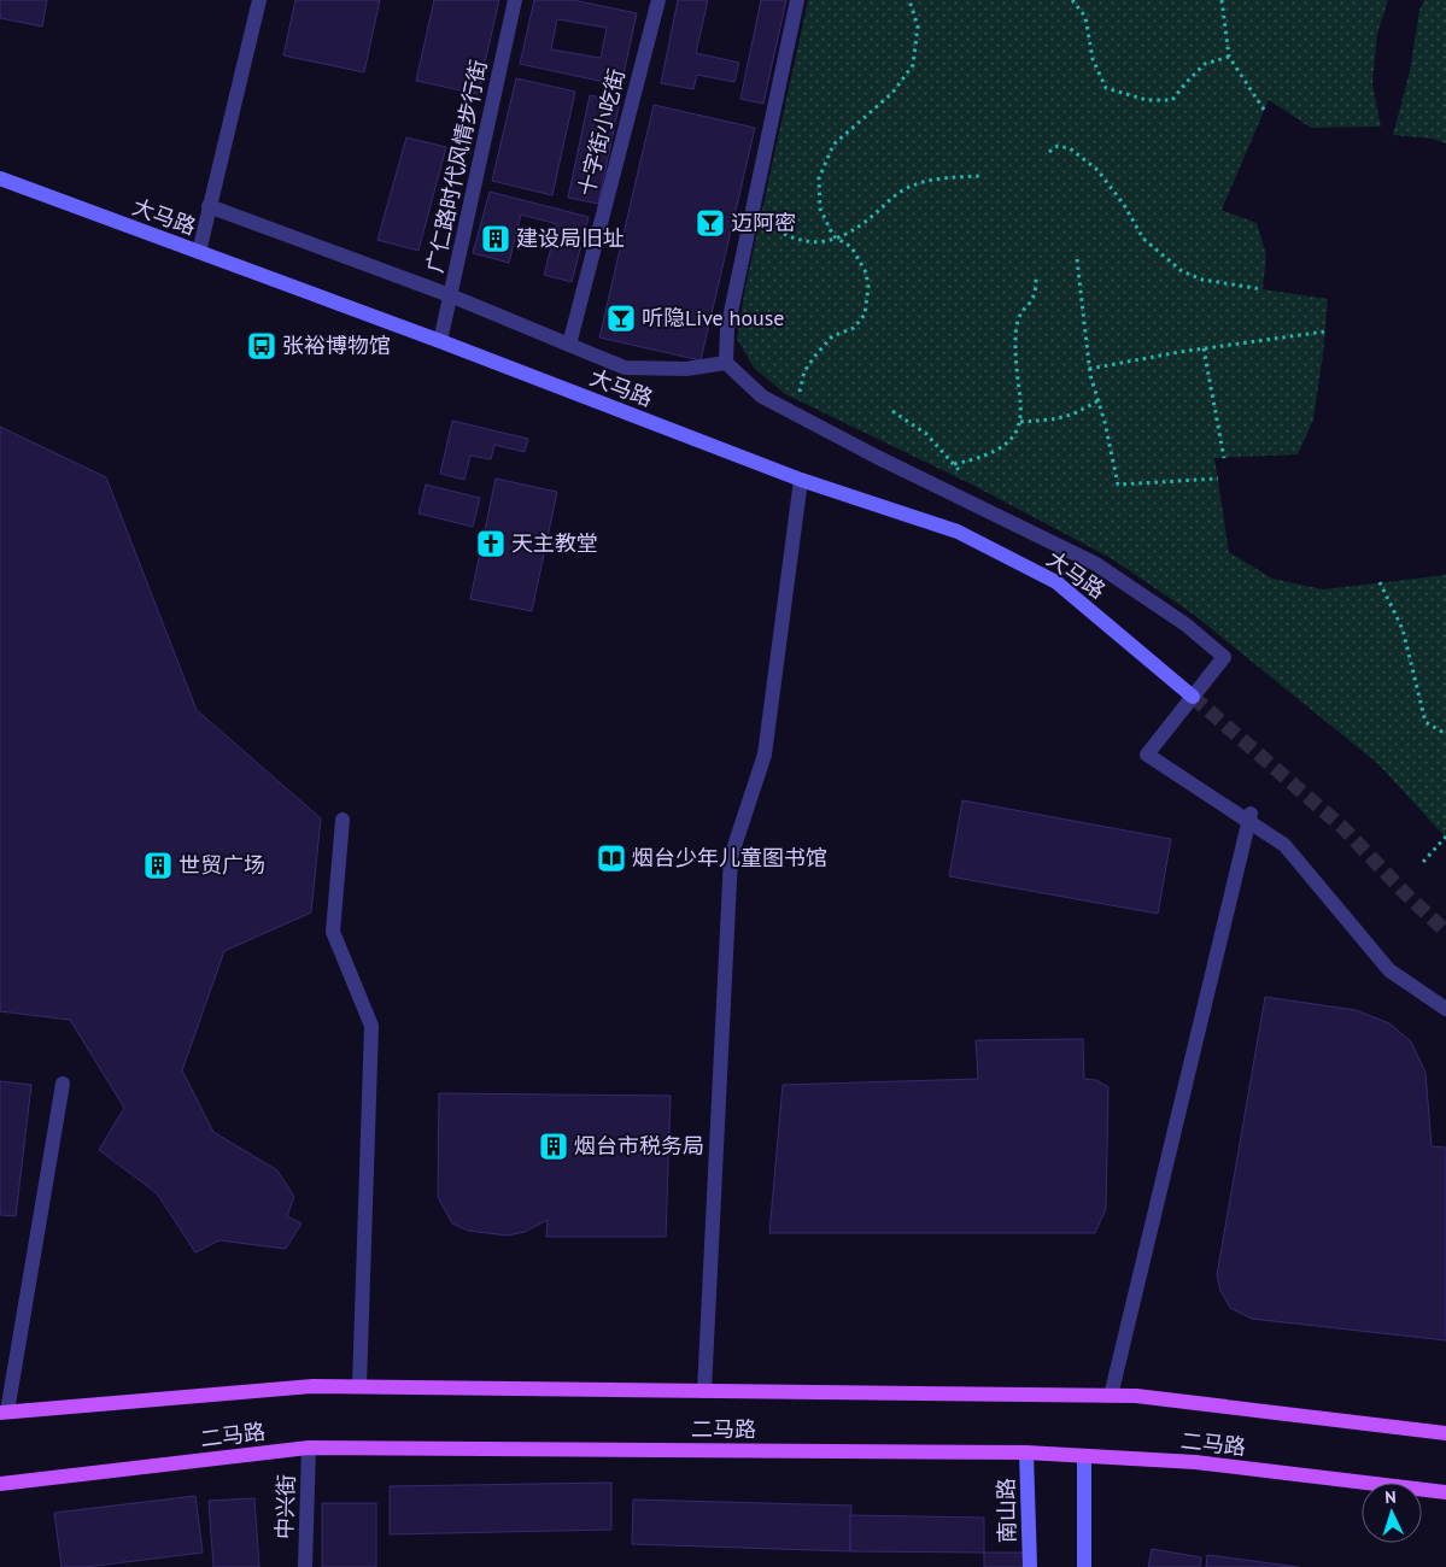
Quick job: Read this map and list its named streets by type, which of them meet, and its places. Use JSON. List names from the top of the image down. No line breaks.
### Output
{"streets":{"main road":["二马路"],"street":["十字街小吃街","广仁路时代风情步行街","大马路","中兴街","南山路"]},"crossings":[["广仁路时代风情步行街","大马路"],["二马路","中兴街"],["二马路","南山路"]],"places":{"bar":["迈阿密","听隐Live house"],"building":["建设局旧址","世贸广场","烟台市税务局"],"bus stop":["张裕博物馆"],"church":["天主教堂"],"library":["烟台少年儿童图书馆"]},"north":"top"}
